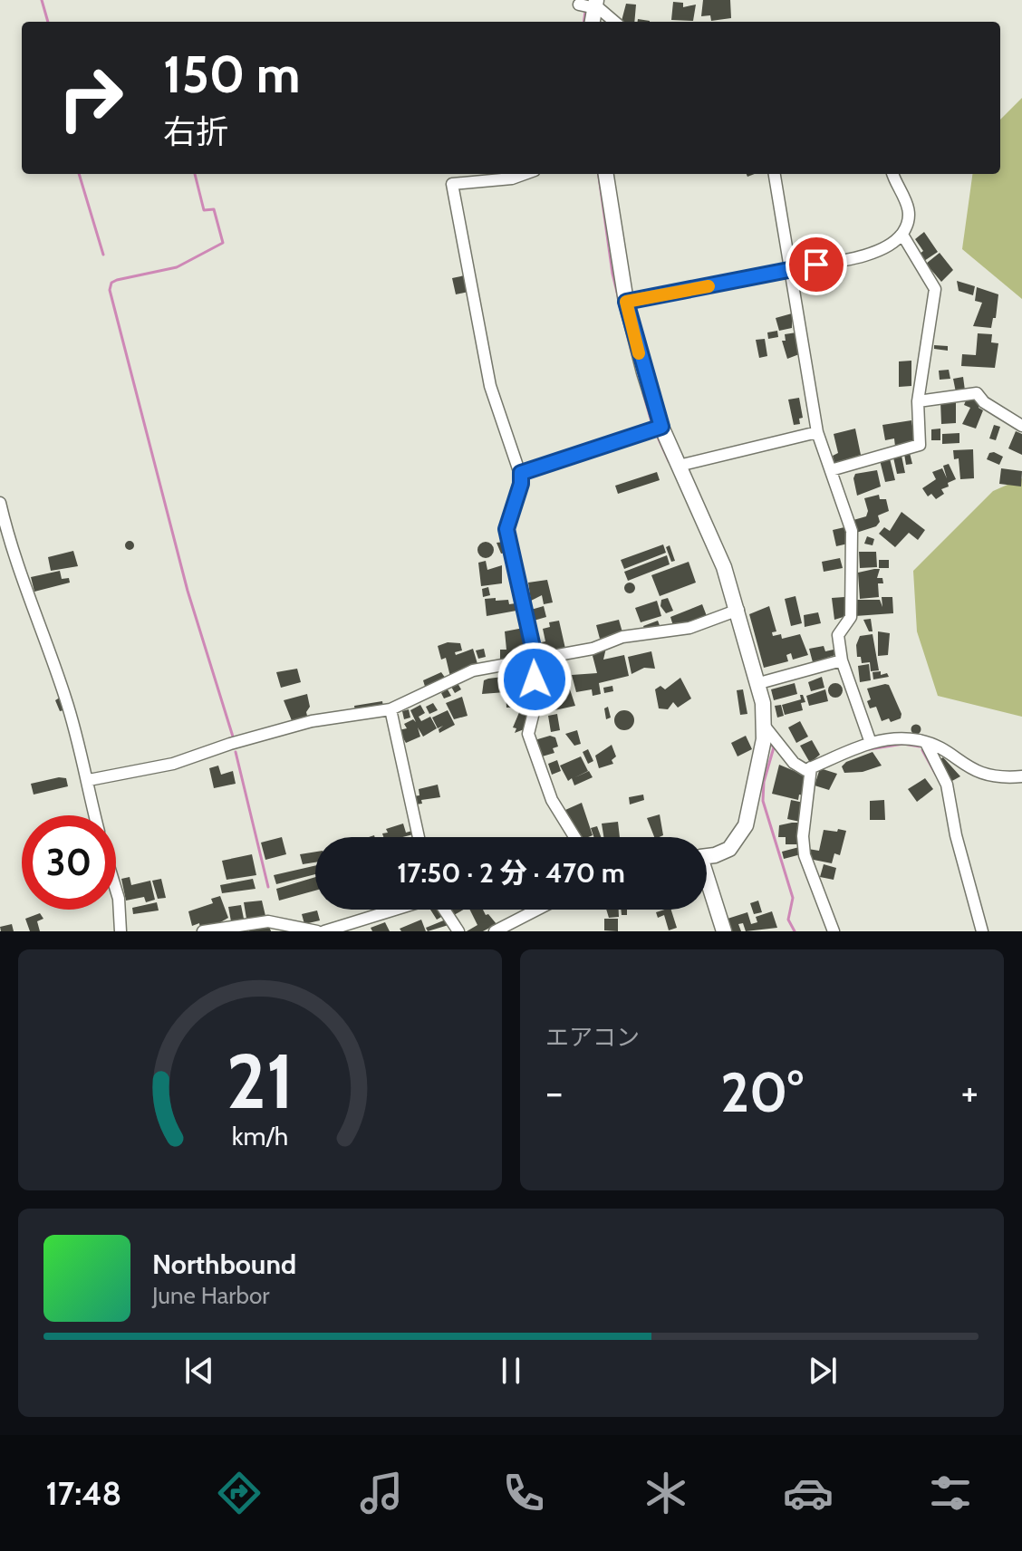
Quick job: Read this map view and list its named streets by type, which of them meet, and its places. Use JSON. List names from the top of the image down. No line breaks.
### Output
{"page":{"turn":["150 m","右折"],"limit":"30","trip":"17:50 · 2 分 · 470 m","tile":"エアコン","heat":["−","20°","+"],"song":["Northbound","June Harbor"],"tabs":"17:48","gauge":["21","km/h"]}}
